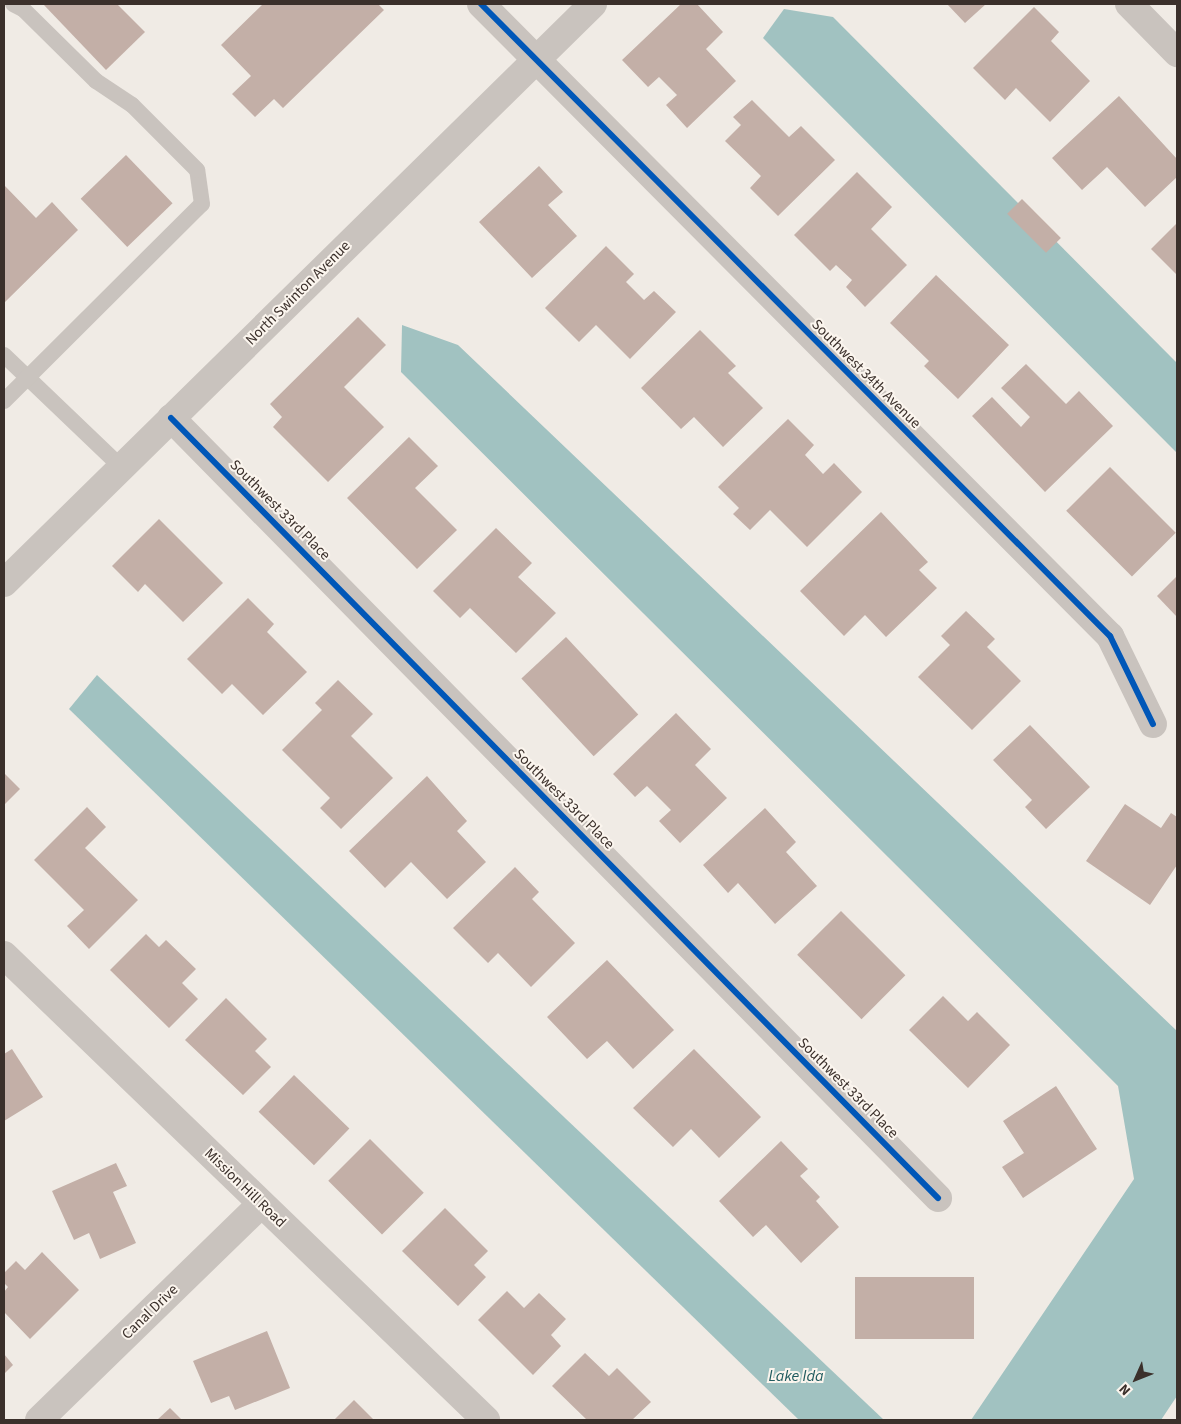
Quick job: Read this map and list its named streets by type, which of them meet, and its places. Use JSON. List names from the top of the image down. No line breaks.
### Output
{"streets":{"street":["North Swinton Avenue","Southwest 34th Avenue","Southwest 33rd Place","Mission Hill Road","Canal Drive"]},"crossings":[["North Swinton Avenue","Southwest 34th Avenue"],["North Swinton Avenue","Southwest 33rd Place"],["Mission Hill Road","Canal Drive"]],"water":["Lake Ida"],"north":"bottom left"}
